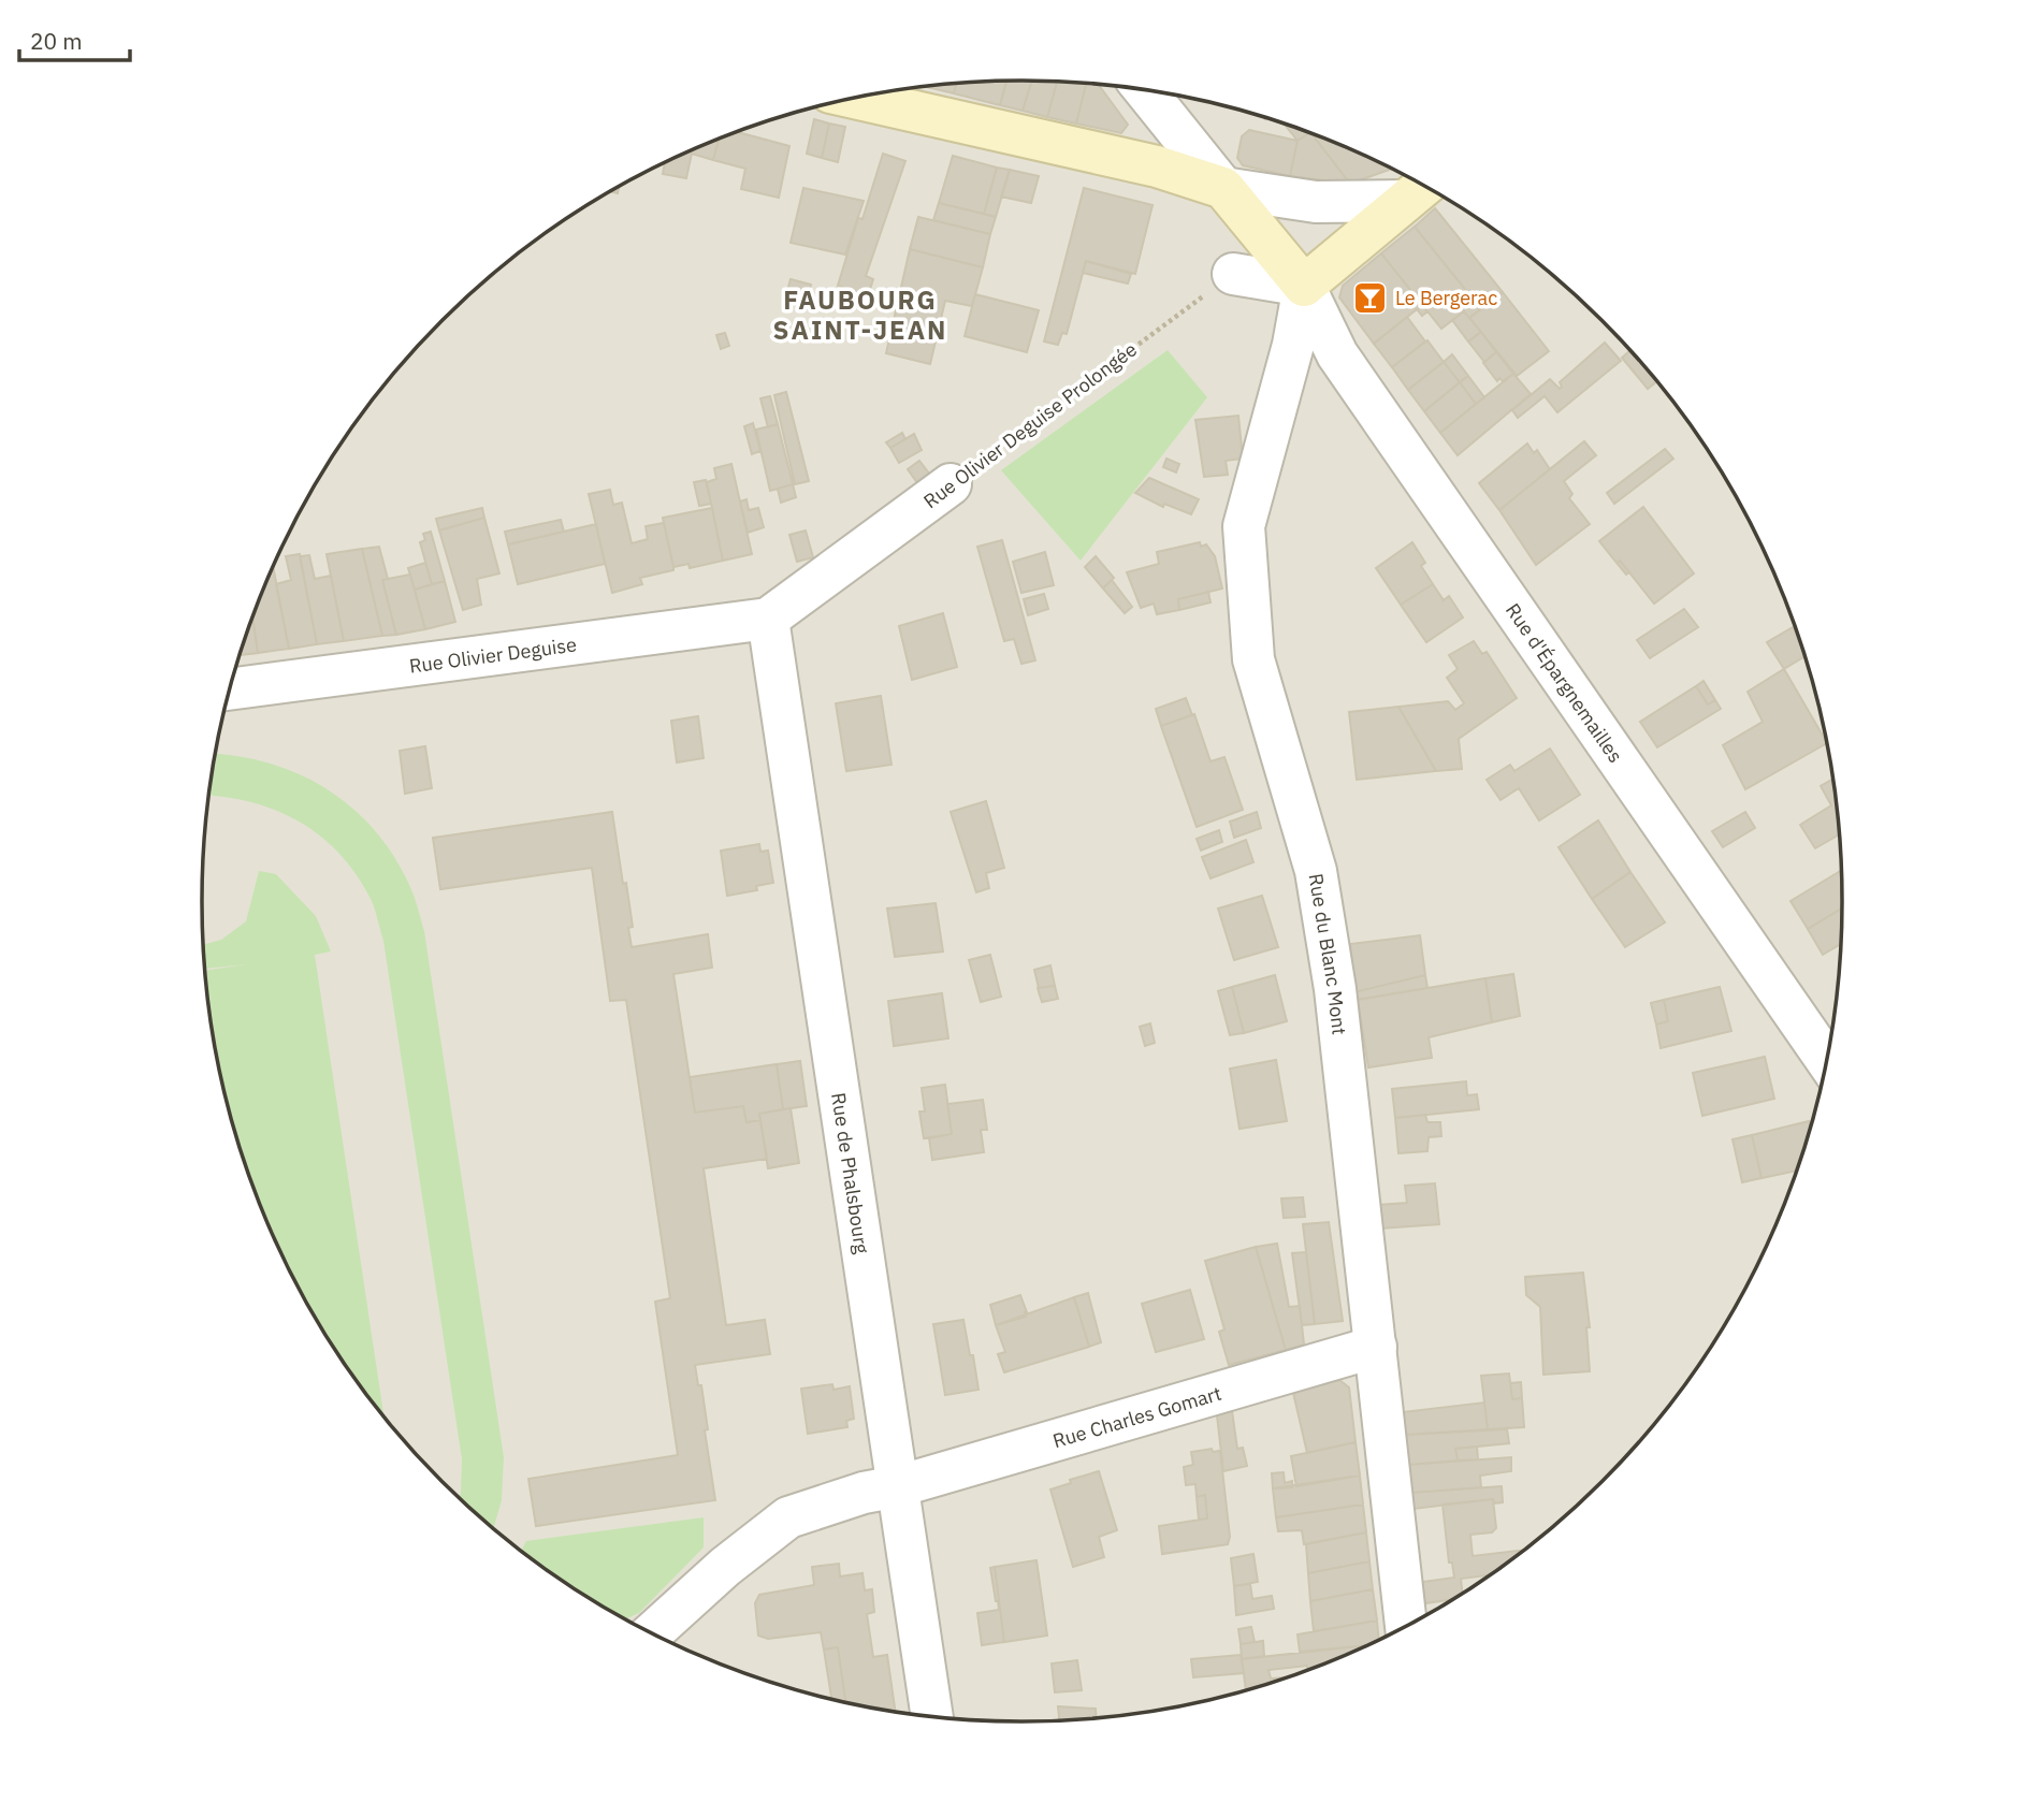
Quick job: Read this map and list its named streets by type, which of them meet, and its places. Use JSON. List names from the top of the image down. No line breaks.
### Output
{"streets":{"street":["Rue Olivier Deguise Prolongée","Rue Olivier Deguise","Rue d'Épargnemailles","Rue du Blanc Mont","Rue de Phalsbourg","Rue Charles Gomart"]},"crossings":[["Rue Olivier Deguise Prolongée","Rue Olivier Deguise"],["Rue Olivier Deguise Prolongée","Rue de Phalsbourg"],["Rue Olivier Deguise","Rue de Phalsbourg"],["Rue d'Épargnemailles","Rue du Blanc Mont"],["Rue du Blanc Mont","Rue Charles Gomart"],["Rue de Phalsbourg","Rue Charles Gomart"]],"districts":["FAUBOURG SAINT-JEAN"],"places":{"bar":["Le Bergerac"]},"scale_bar":"20 m"}
